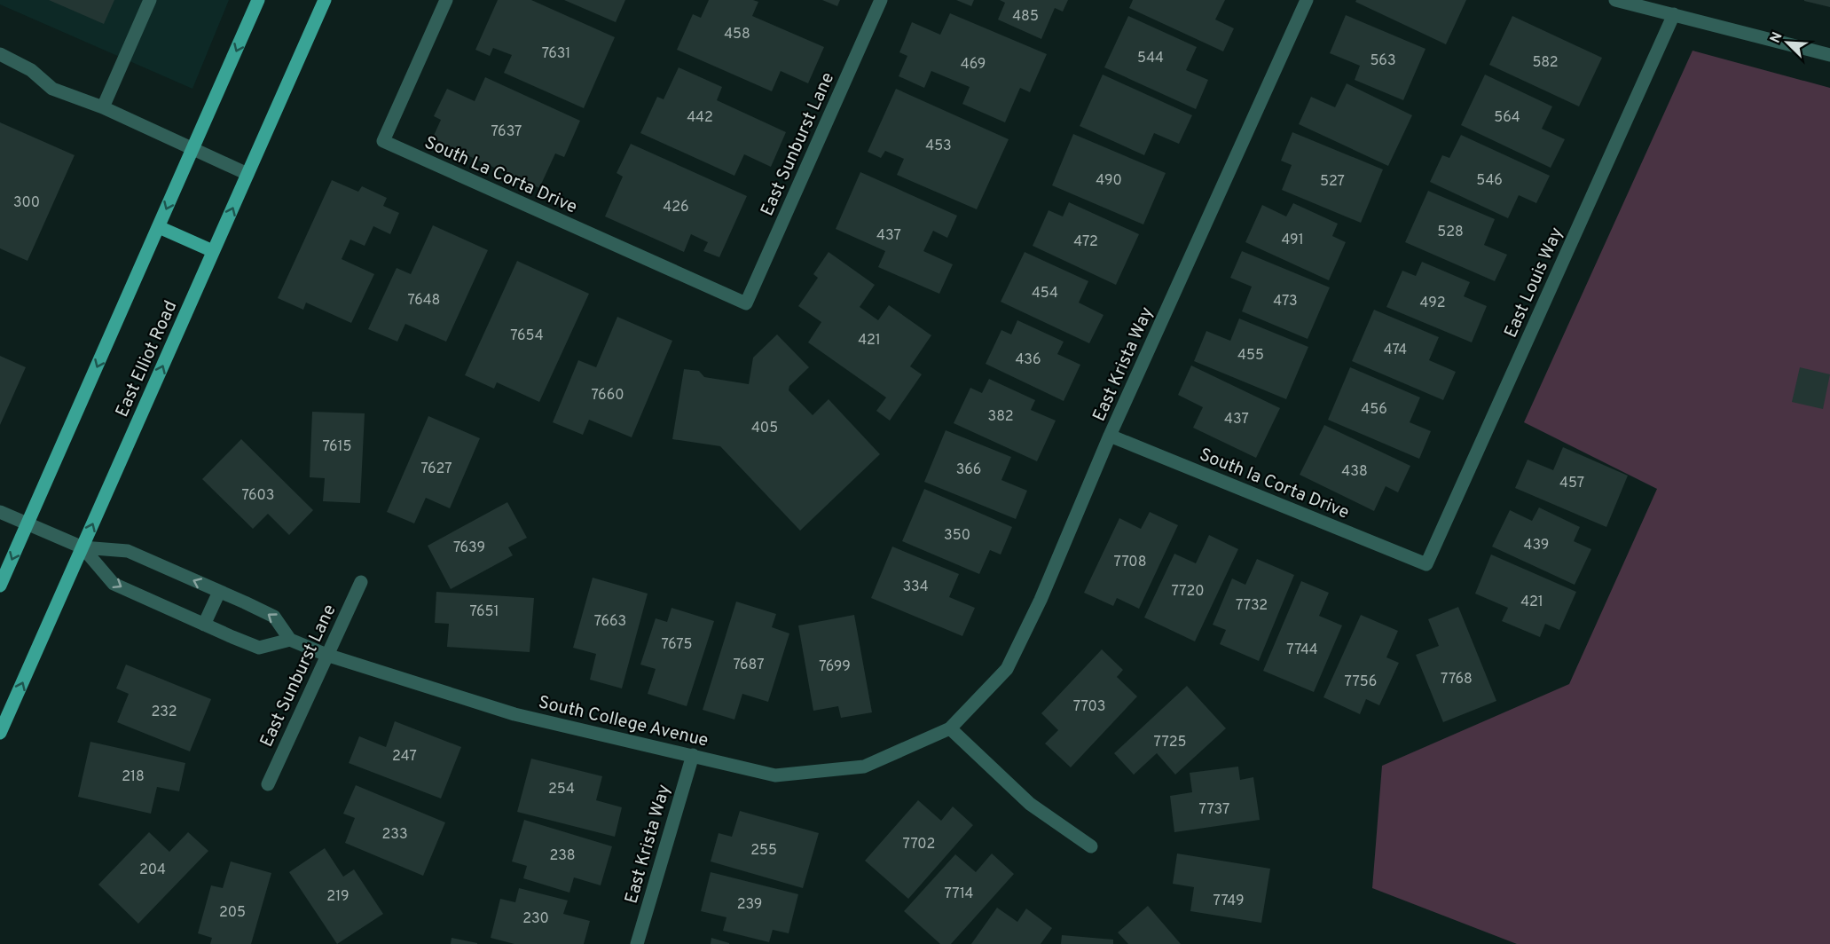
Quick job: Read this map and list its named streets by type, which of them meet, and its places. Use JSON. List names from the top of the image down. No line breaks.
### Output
{"streets":{"main road":["East Elliot Road"],"street":["East Sunburst Lane","South La Corta Drive","East Louis Way","East Krista Way","South la Corta Drive","South College Avenue"]},"crossings":[["East Sunburst Lane","South La Corta Drive"],["East Sunburst Lane","South College Avenue"],["East Louis Way","South la Corta Drive"],["East Krista Way","South la Corta Drive"],["East Krista Way","South College Avenue"]],"house_numbers":["485","458","7631","544","563","582","469","442","564","7637","453","490","546","527","300","426","528","437","491","472","454","7648","473","492","7654","421","474","455","436","7660","456","382","437","405","7615","7627","366","438","457","7603","350","439","7639","7708","334","7720","421","7732","7651","7663","7675","7744","7687","7699","7768","7756","7703","232","7725","247","218","254","7737","233","7702","255","238","204","7714","219","7749","239","205","230"],"north":"top left"}
